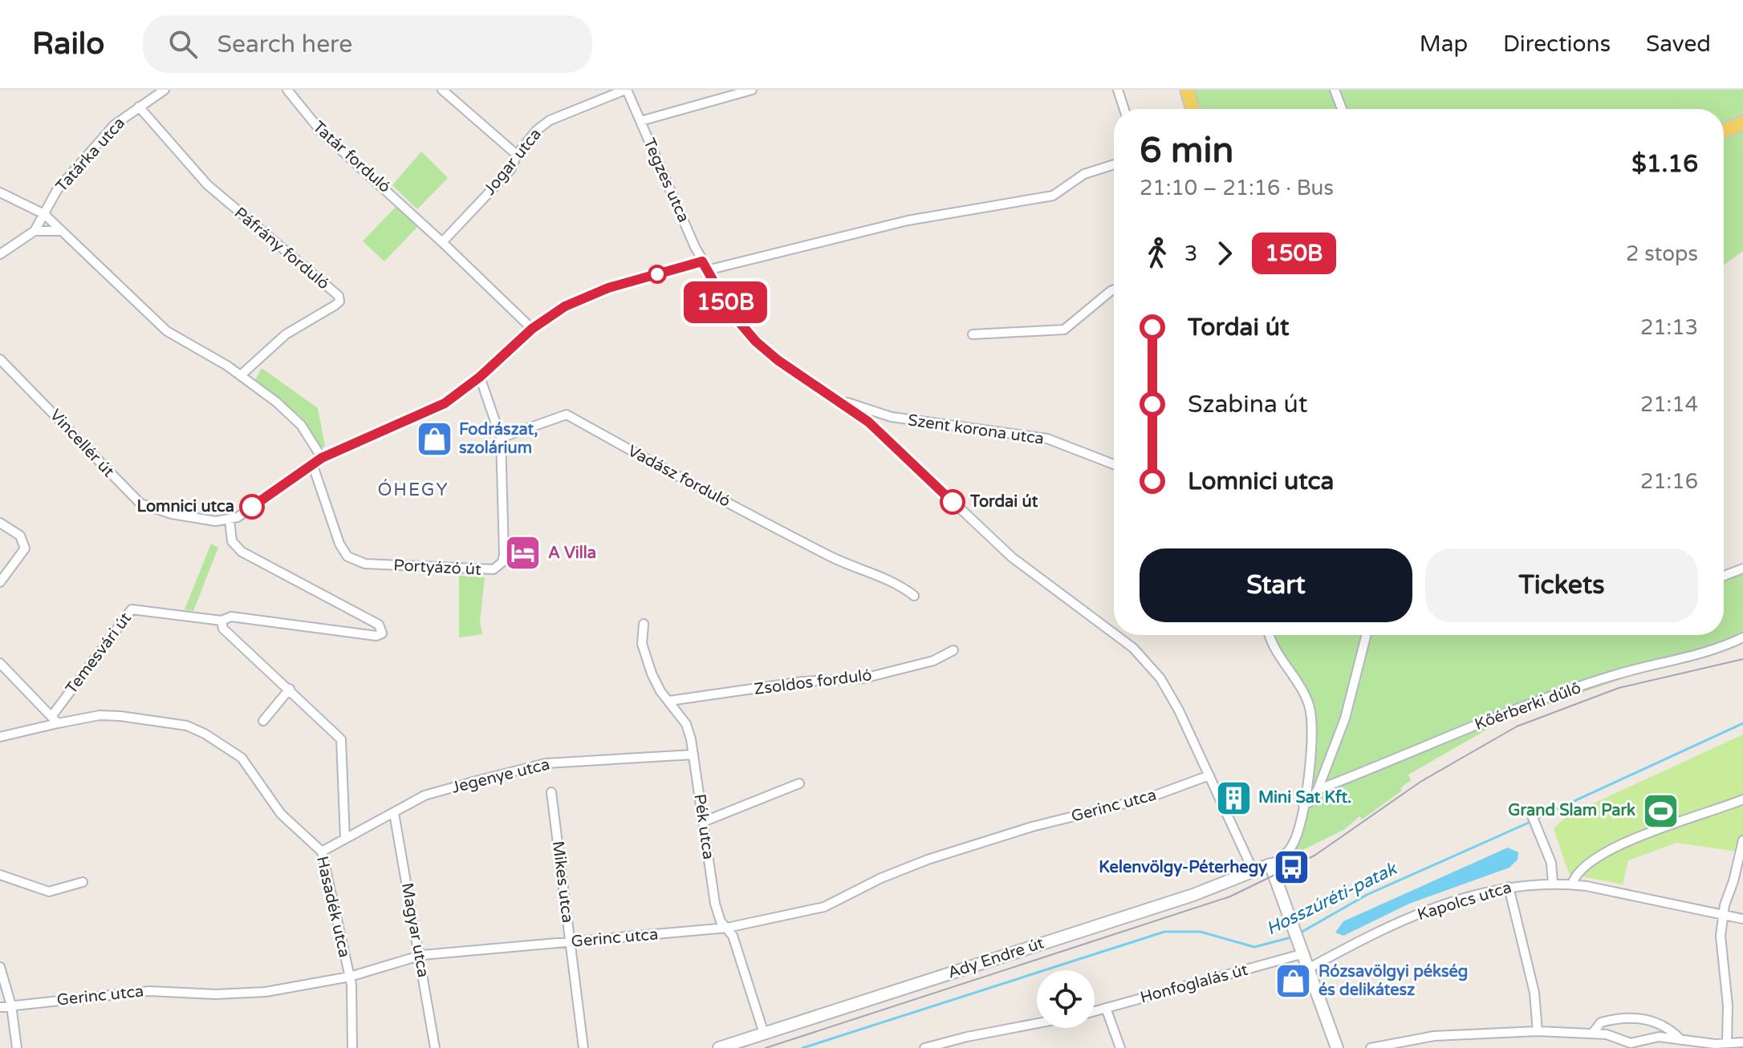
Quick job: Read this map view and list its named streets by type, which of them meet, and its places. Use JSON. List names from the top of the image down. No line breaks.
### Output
{"streets":{"street":["Tatárka utca","Tatár forduló","Jogar utca","Tegzes utca","Páfrány forduló","Szent korona utca","Vincellér út","Vadász forduló","Portyázó út","Temesvári út","Zsoldos forduló","Kőérberki dűlő","Jegenye utca","Gerinc utca","Pék utca","Mikes utca","Kapolcs utca","Hasadék utca","Magyar utca","Ady Endre út","Honfoglalás út"]},"crossings":[["Tatárka utca","Páfrány forduló"],["Tatár forduló","Jogar utca"],["Jogar utca","Tegzes utca"],["Vadász forduló","Portyázó út"],["Zsoldos forduló","Pék utca"],["Jegenye utca","Pék utca"],["Jegenye utca","Hasadék utca"],["Jegenye utca","Magyar utca"],["Gerinc utca","Pék utca"],["Gerinc utca","Mikes utca"],["Gerinc utca","Hasadék utca"],["Gerinc utca","Magyar utca"],["Pék utca","Ady Endre út"]],"districts":["ÓHEGY"],"water":["Hosszúréti-patak"],"places":{"shop":["Fodrászat, szolárium","Rózsavölgyi pékség és delikátesz"],"other":["Tordai út","Lomnici utca"],"hotel":["A Villa"],"building":["Mini Sat Kft."],"sports":["Grand Slam Park"],"bus stop":["Kelenvölgy-Péterhegy"]},"lines":["bus line 150B"],"page":{"header":"Railo","search":"Search here","nav":["Map","Directions","Saved"],"on_map":"150B","heading":["6 min","21:10 – 21:16 · Bus","$1.16"],"legs":["3","150B","2 stops"],"list":[{"name":"Tordai út","value":"21:13"},{"name":"Szabina út","value":"21:14"},{"name":"Lomnici utca","value":"21:16"}],"buttons":["Start","Tickets"]}}
